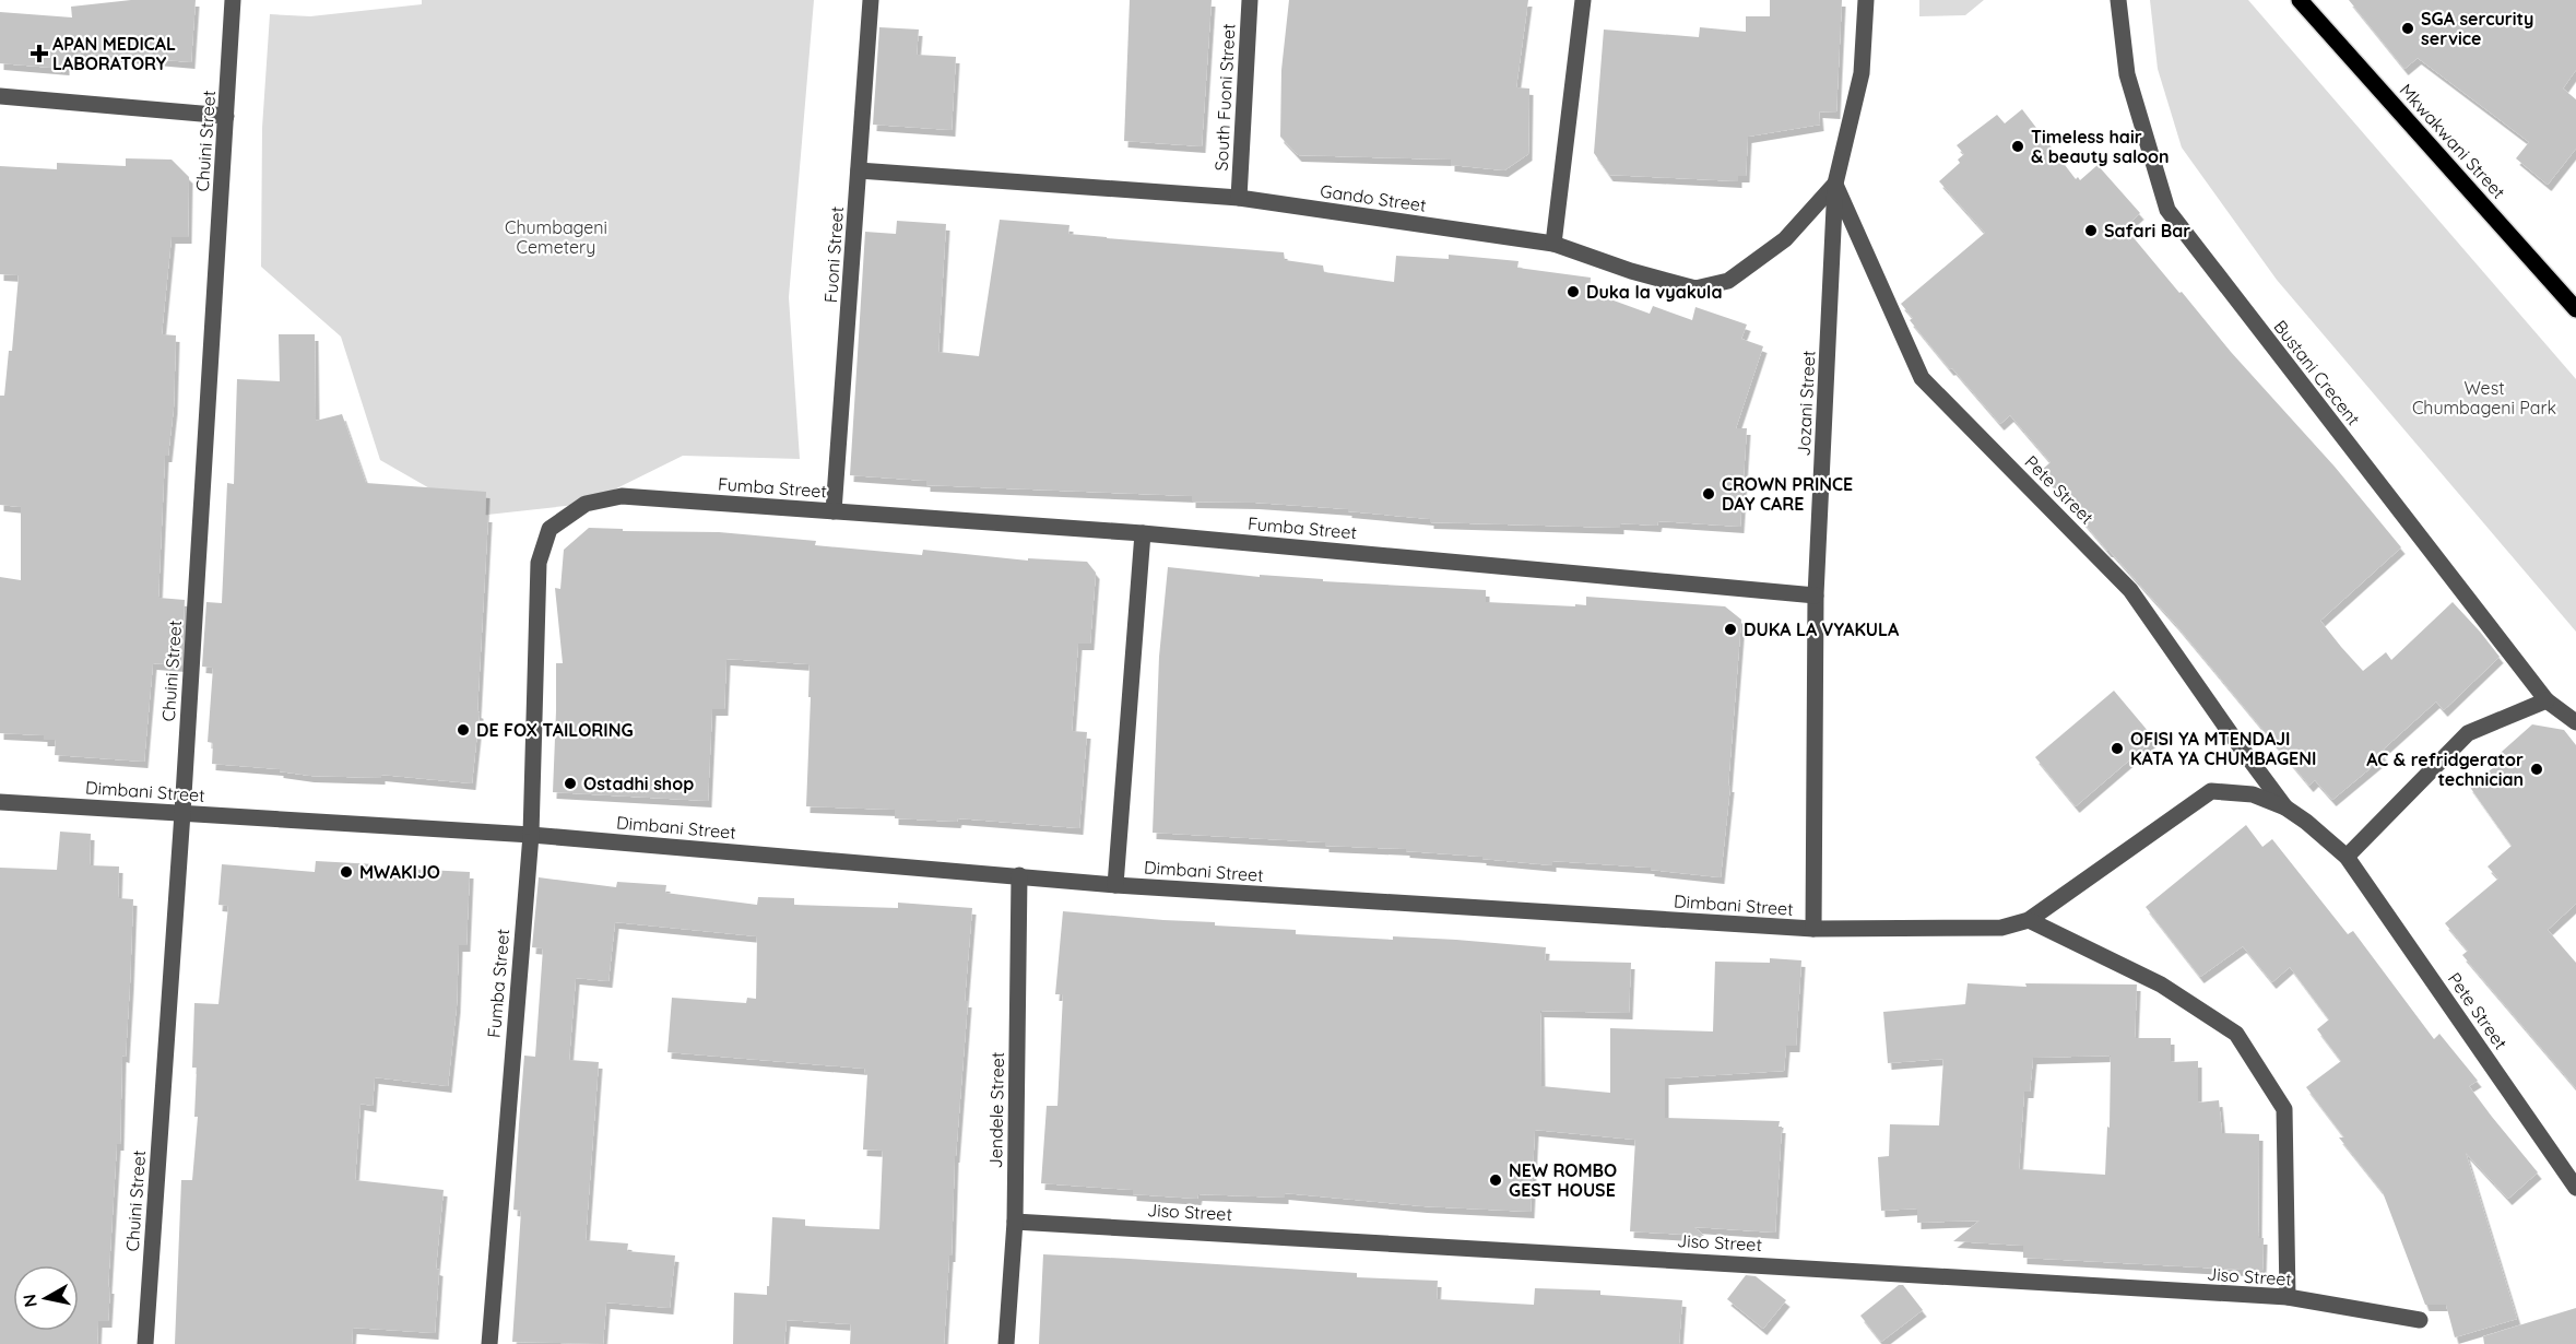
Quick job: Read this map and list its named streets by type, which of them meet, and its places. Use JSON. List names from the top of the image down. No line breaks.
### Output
{"streets":{"main road":["Mkwakwani Street"],"street":["South Fuoni Street","Chuini Street","Gando Street","Fuoni Street","Bustani Crecent","Jozani Street","Fumba Street","Pete Street","Dimbani Street","Jendele Street","Jiso Street"]},"crossings":[["South Fuoni Street","Gando Street"],["Chuini Street","Dimbani Street"],["Gando Street","Fuoni Street"],["Gando Street","Jozani Street"],["Gando Street","Pete Street"],["Fuoni Street","Fumba Street"],["Jozani Street","Fumba Street"],["Jozani Street","Pete Street"],["Jozani Street","Dimbani Street"],["Fumba Street","Dimbani Street"],["Pete Street","Dimbani Street"],["Dimbani Street","Jendele Street"],["Jendele Street","Jiso Street"]],"parks":["Chumbageni Cemetery","West Chumbageni Park"],"places":{"other":["SGA sercurity service","Timeless hair & beauty saloon","Safari Bar","Duka la vyakula","CROWN PRINCE DAY CARE","DUKA LA VYAKULA","DE FOX TAILORING","OFISI YA MTENDAJI KATA YA CHUMBAGENI","AC & refridgerator technician","Ostadhi shop","MWAKIJO","NEW ROMBO GEST HOUSE"],"health":["APAN MEDICAL LABORATORY"]},"north":"left"}
